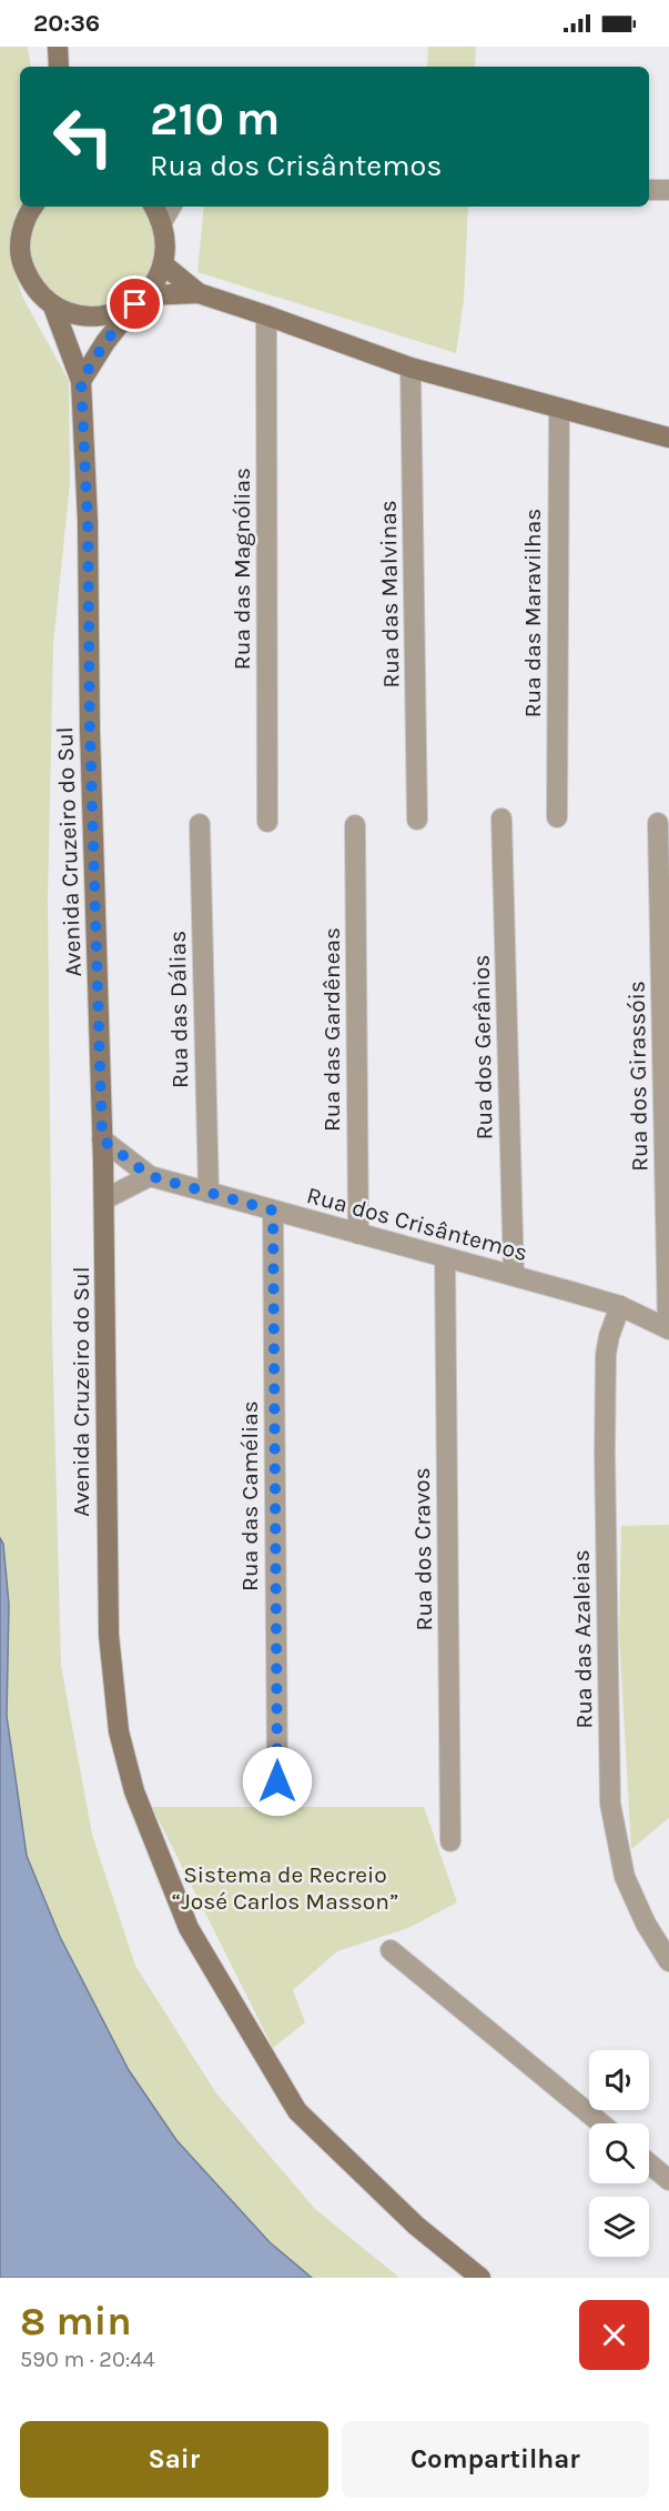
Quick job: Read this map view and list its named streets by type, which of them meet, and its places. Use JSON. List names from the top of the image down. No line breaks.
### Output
{"streets":{"street":["Rua das Magnólias","Rua das Malvinas","Rua das Maravilhas","Avenida Cruzeiro do Sul","Rua das Dálias","Rua das Gardêneas","Rua dos Gerânios","Rua dos Girassóis","Rua dos Crisântemos","Rua das Camélias","Rua dos Cravos","Rua das Azaleias"]},"crossings":[["Avenida Cruzeiro do Sul","Rua dos Crisântemos"],["Rua das Dálias","Rua dos Crisântemos"],["Rua das Gardêneas","Rua dos Crisântemos"],["Rua dos Gerânios","Rua dos Crisântemos"],["Rua dos Girassóis","Rua dos Crisântemos"],["Rua dos Crisântemos","Rua das Camélias"],["Rua dos Crisântemos","Rua dos Cravos"],["Rua dos Crisântemos","Rua das Azaleias"]],"parks":["Sistema de Recreio “José Carlos Masson”"],"page":{"status":"20:36","turn":["210 m","Rua dos Crisântemos"],"heading":["8 min","590 m · 20:44"],"buttons":["Sair","Compartilhar"]}}
